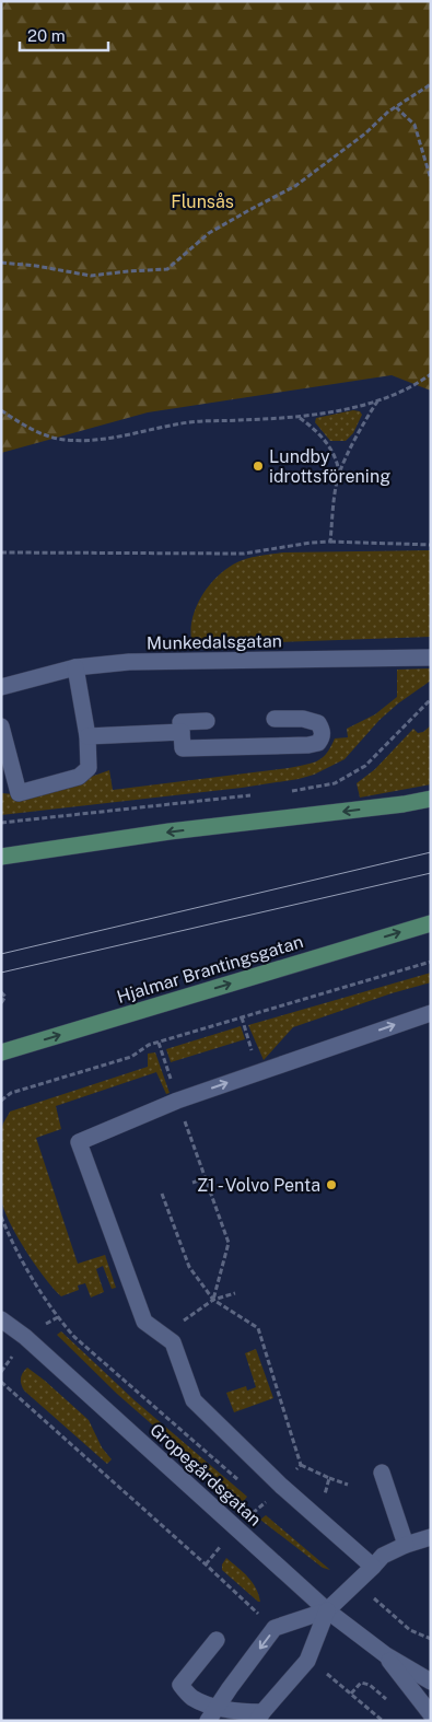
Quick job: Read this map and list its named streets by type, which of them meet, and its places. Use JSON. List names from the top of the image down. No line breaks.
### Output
{"streets":{"main road":["Hjalmar Brantingsgatan"],"street":["Munkedalsgatan","Gropegårdsgatan"]},"parks":["Flunsås"],"places":["Lundby idrottsförening","Z1 - Volvo Penta"],"scale_bar":"20 m"}
